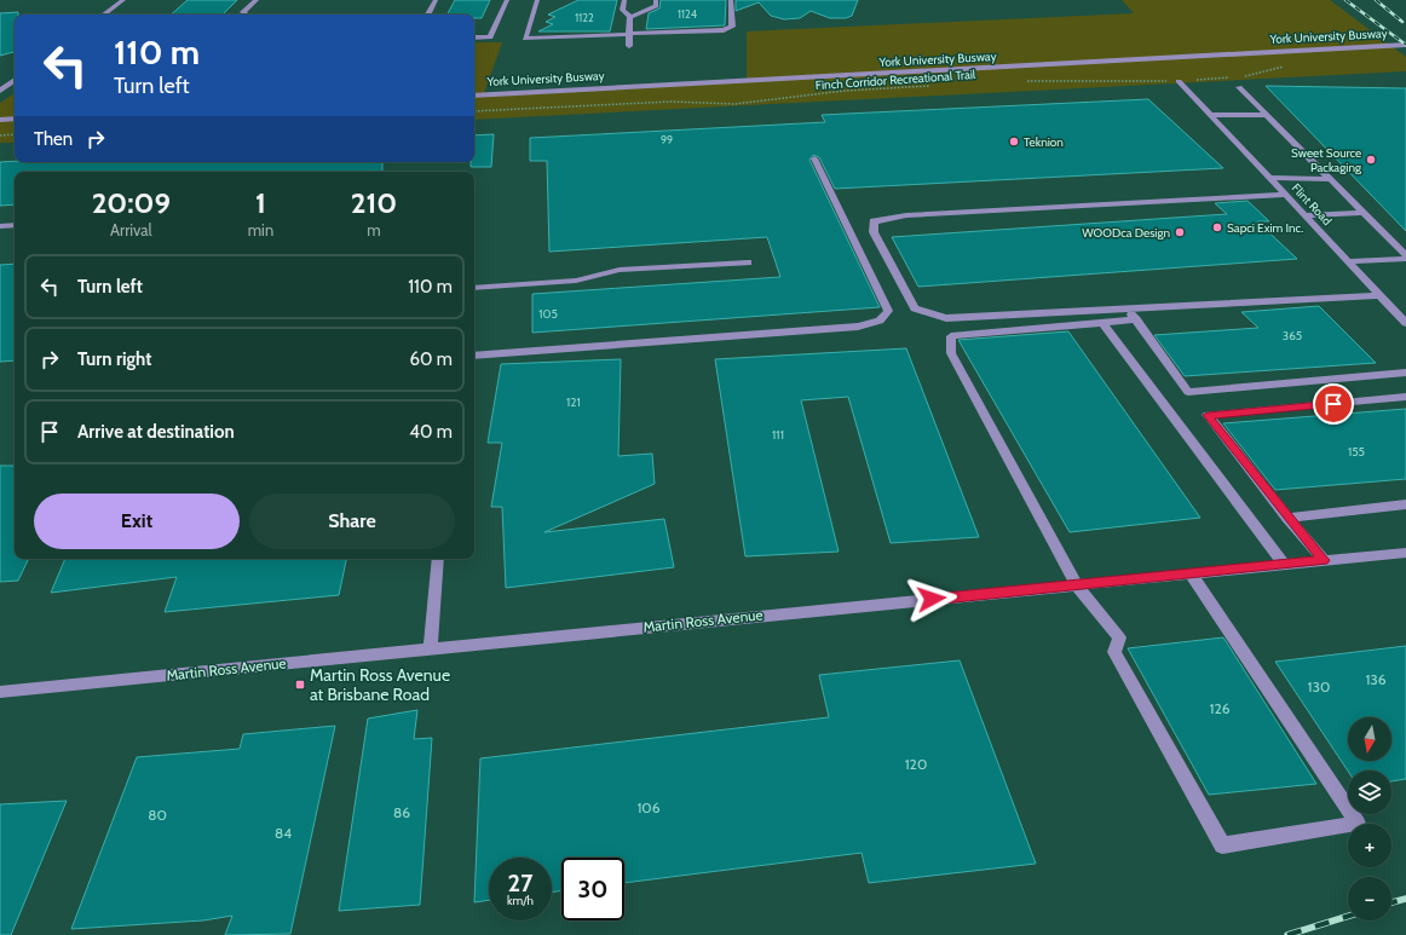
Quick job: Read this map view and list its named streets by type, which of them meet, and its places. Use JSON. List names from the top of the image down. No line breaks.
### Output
{"streets":{"street":["York University Busway","Flint Road","Martin Ross Avenue"],"path":["Finch Corridor Recreational Trail"]},"places":{"other":["Teknion","Sweet Source Packaging","Sapci Exim Inc.","WOODca Design"],"transit":["Martin Ross Avenue at Brisbane Road"]},"house_numbers":["1124","1122","99","105","365","121","111","155","136","130","126","120","106","86","80","84"],"north":"bottom","page":{"turn":["110 m","Turn left"],"then":"Then","eta":["20:09","Arrival","1","min","210","m"],"list":[{"name":"Turn left","value":"110 m"},{"name":"Turn right","value":"60 m"},{"name":"Arrive at destination","value":"40 m"}],"buttons":["Exit","Share"],"map_buttons":["+","−"],"speed":"27 km/h","limit":"30"}}
